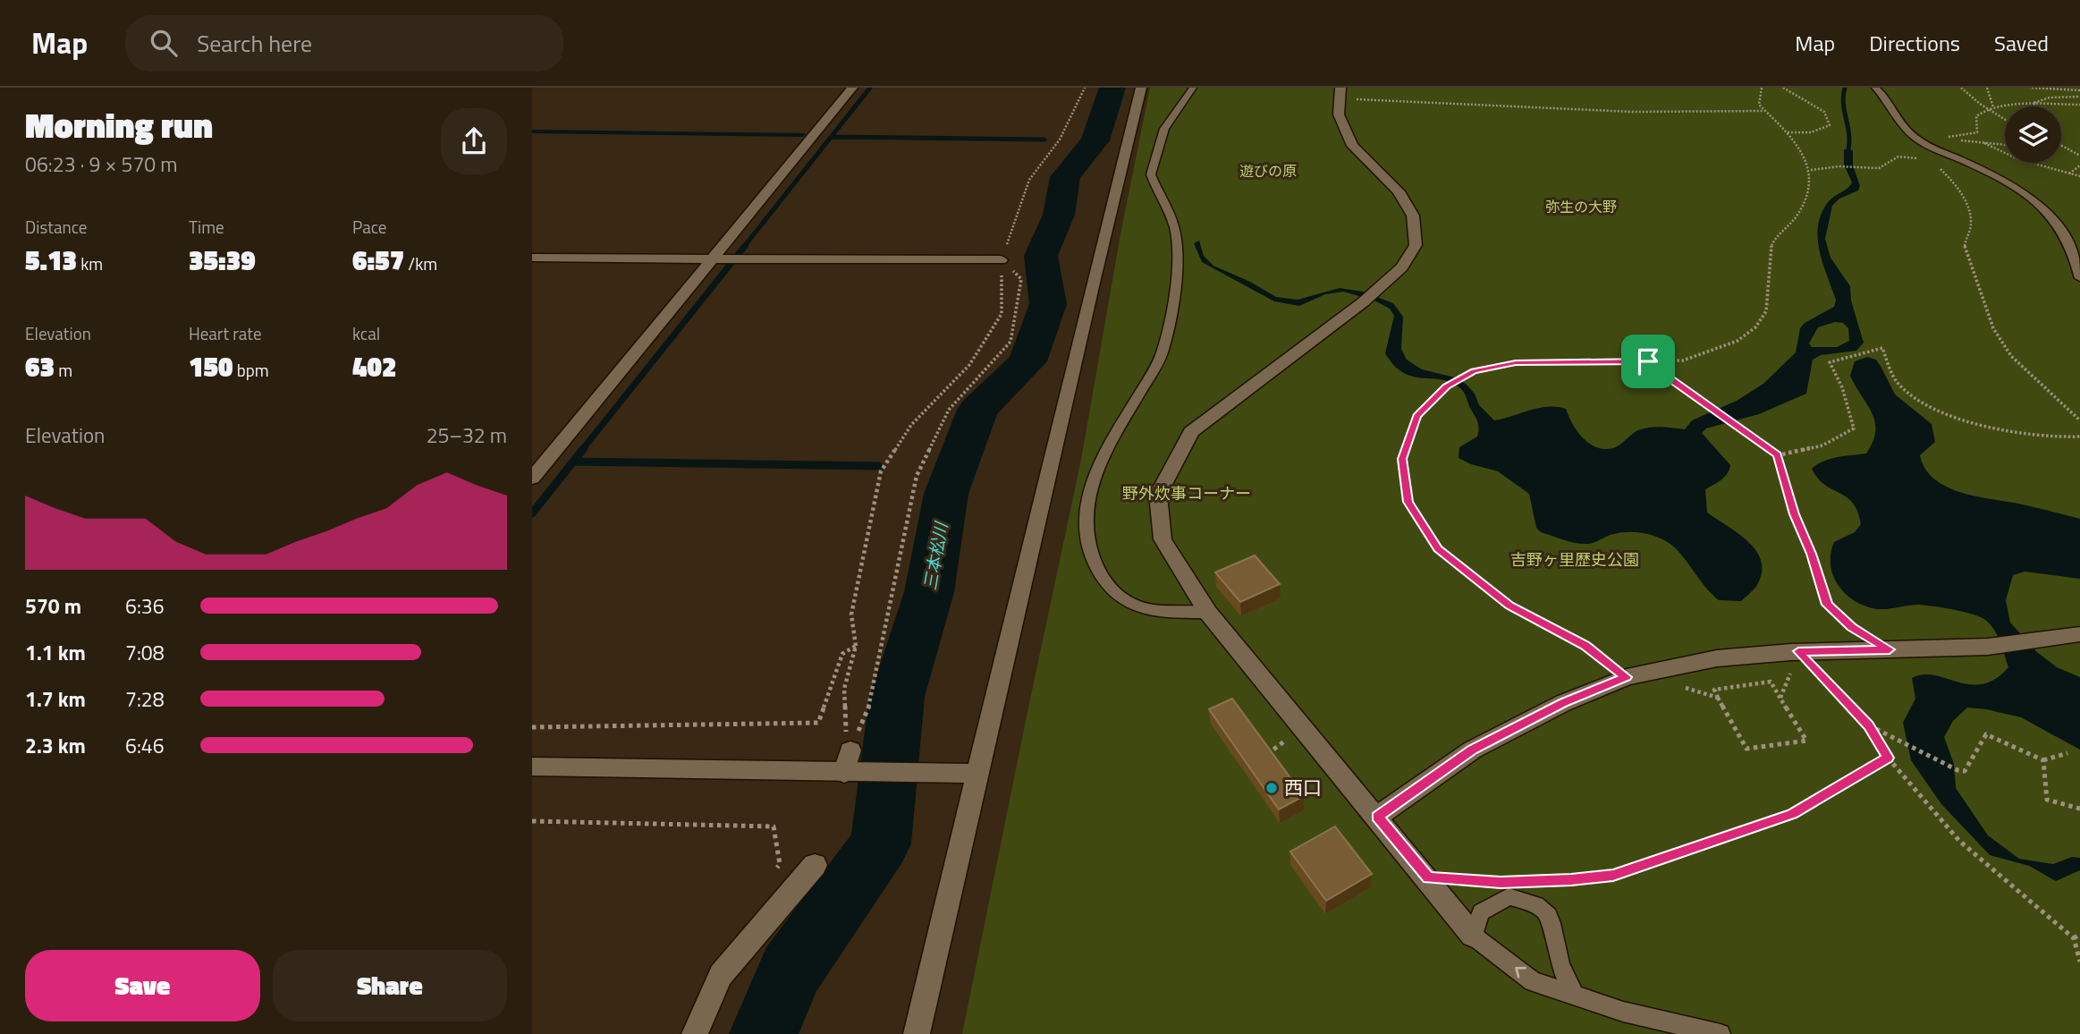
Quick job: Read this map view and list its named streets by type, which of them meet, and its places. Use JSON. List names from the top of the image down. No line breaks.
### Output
{"water":["三本松川"],"parks":["遊びの原","弥生の大野","野外炊事コーナー","吉野ヶ里歴史公園"],"places":["西口"],"page":{"header":"Map","search":"Search here","nav":["Map","Directions","Saved"],"heading":["Morning run","06:23 · 9 × 570 m"],"stats":[["Distance","5.13 km"],["Time","35:39"],["Pace","6:57 /km"],["Elevation","63 m"],["Heart rate","150 bpm"],["kcal","402"]],"chart":["Elevation","25–32 m"],"list":[{"name":"570 m","note":"6:36"},{"name":"1.1 km","note":"7:08"},{"name":"1.7 km","note":"7:28"},{"name":"2.3 km","note":"6:46"}],"buttons":["Save","Share"]}}
